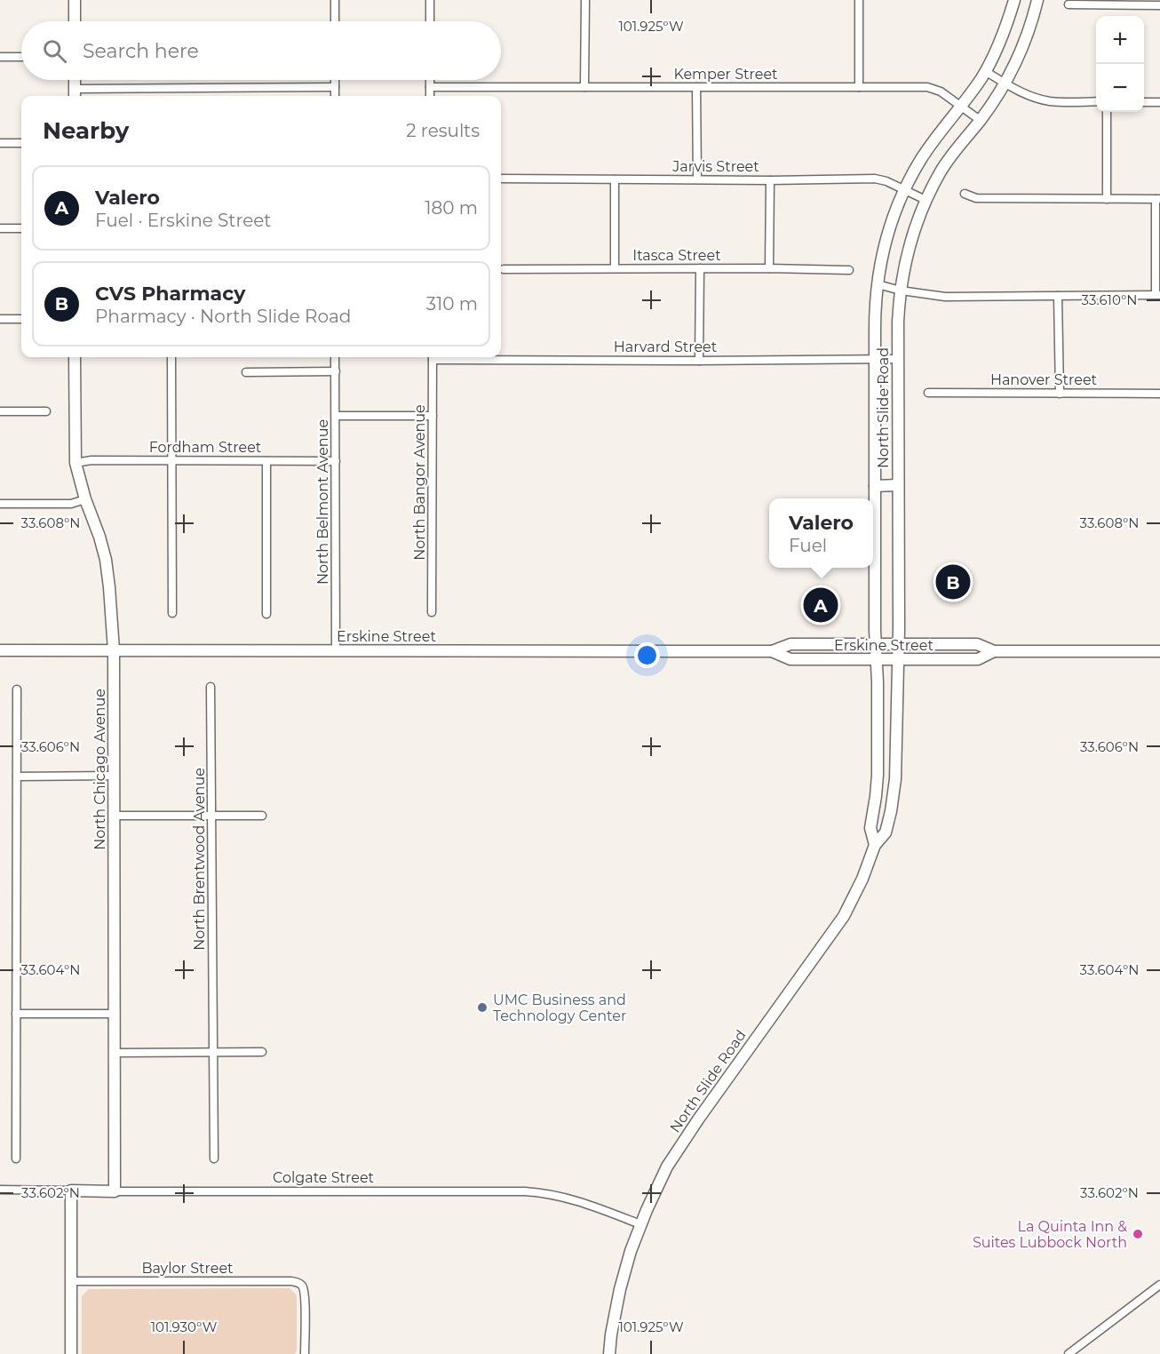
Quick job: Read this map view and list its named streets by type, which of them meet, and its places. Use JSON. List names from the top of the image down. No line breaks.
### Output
{"streets":{"main road":["North Slide Road","Erskine Street","North Chicago Avenue","Colgate Street"],"street":["Kemper Street","Jarvis Street","Itasca Street","Harvard Street","Hanover Street","Fordham Street","North Bangor Avenue","North Belmont Avenue","North Brentwood Avenue","Baylor Street"]},"crossings":[["Kemper Street","North Slide Road"],["Jarvis Street","North Slide Road"],["Harvard Street","North Slide Road"],["North Slide Road","Erskine Street"],["North Slide Road","Colgate Street"],["Fordham Street","North Belmont Avenue"],["Fordham Street","North Chicago Avenue"],["North Belmont Avenue","Erskine Street"],["Erskine Street","North Chicago Avenue"],["North Chicago Avenue","Colgate Street"]],"places":["UMC Business and Technology Center","La Quinta Inn & Suites Lubbock North"],"page":{"map_buttons":["+","−"],"search":"Search here","heading":["Nearby","2 results"],"list":[{"mark":"A","name":"Valero","note":"Fuel · Erskine Street","value":"180 m"},{"mark":"B","name":"CVS Pharmacy","note":"Pharmacy · North Slide Road","value":"310 m"}],"popup":["Valero","Fuel"],"pins":["B","A"]},"coordinates":["101.925°W","33.610°N","33.608°N","33.606°N","33.604°N","33.602°N","101.930°W"]}
